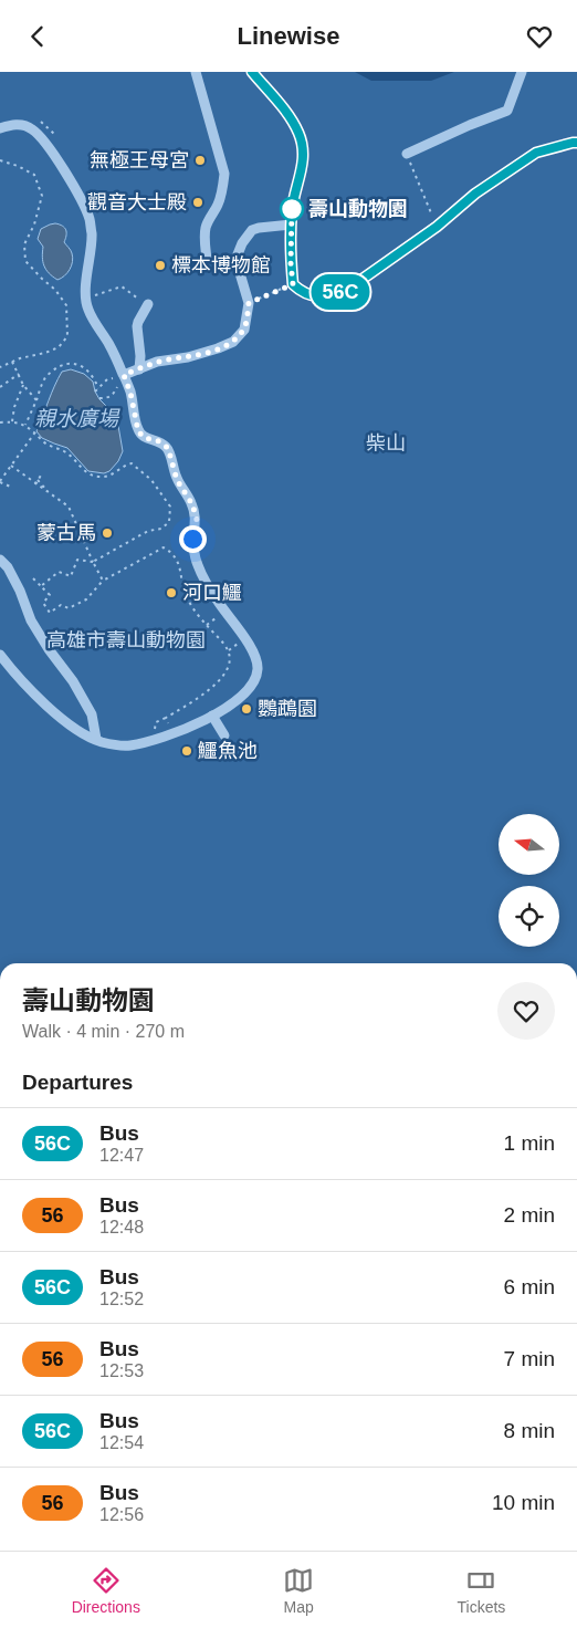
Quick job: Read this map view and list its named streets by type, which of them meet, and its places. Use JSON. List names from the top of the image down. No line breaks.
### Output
{"water":["親水廣場"],"parks":["柴山","高雄市壽山動物園"],"places":["無極王母宮","觀音大士殿","壽山動物園","標本博物館","蒙古馬","河口鱷","鸚鵡園","鱷魚池"],"lines":["bus line 56C"],"north":"left","page":{"header":"Linewise","on_map":"56C","heading":[["壽山動物園","Walk · 4 min · 270 m"],"Departures"],"list":[{"mark":"56C","name":"Bus","note":"12:47","value":"1 min"},{"mark":"56","name":"Bus","note":"12:48","value":"2 min"},{"mark":"56C","name":"Bus","note":"12:52","value":"6 min"},{"mark":"56","name":"Bus","note":"12:53","value":"7 min"},{"mark":"56C","name":"Bus","note":"12:54","value":"8 min"},{"mark":"56","name":"Bus","note":"12:56","value":"10 min"}],"tabs":["Directions","Map","Tickets"]}}
